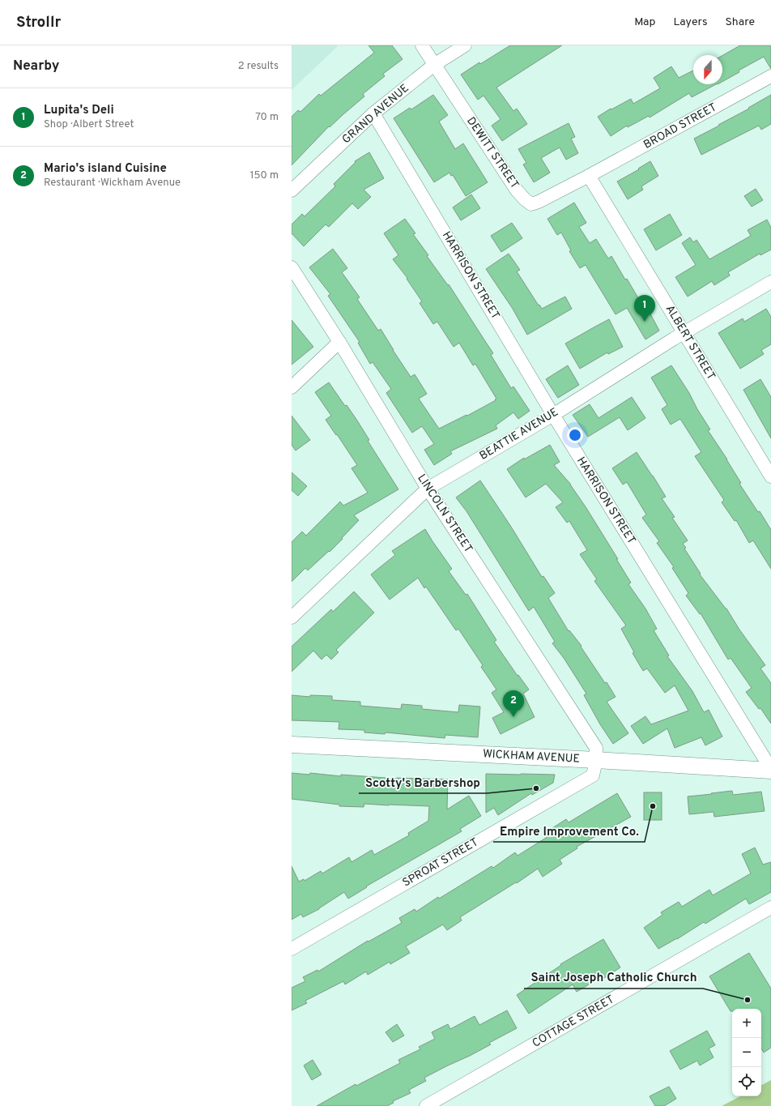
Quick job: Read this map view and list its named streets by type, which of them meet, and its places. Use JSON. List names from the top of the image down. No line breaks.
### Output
{"streets":{"main road":["WICKHAM AVENUE"],"street":["GRAND AVENUE","BROAD STREET","DEWITT STREET","HARRISON STREET","ALBERT STREET","BEATTIE AVENUE","LINCOLN STREET","SPROAT STREET","COTTAGE STREET"]},"crossings":[["GRAND AVENUE","DEWITT STREET"],["GRAND AVENUE","HARRISON STREET"],["BROAD STREET","DEWITT STREET"],["BROAD STREET","ALBERT STREET"],["DEWITT STREET","ALBERT STREET"],["HARRISON STREET","BEATTIE AVENUE"],["HARRISON STREET","WICKHAM AVENUE"],["ALBERT STREET","BEATTIE AVENUE"],["BEATTIE AVENUE","LINCOLN STREET"],["LINCOLN STREET","WICKHAM AVENUE"],["LINCOLN STREET","SPROAT STREET"],["WICKHAM AVENUE","SPROAT STREET"]],"places":["Scotty's Barbershop","Empire Improvement Co.","Saint Joseph Catholic Church"],"north":"bottom","page":{"header":"Strollr","nav":["Map","Layers","Share"],"heading":["Nearby","2 results"],"list":[{"mark":"1","name":"Lupita's Deli","note":"Shop · Albert Street","value":"70 m"},{"mark":"2","name":"Mario's island Cuisine","note":"Restaurant · Wickham Avenue","value":"150 m"}],"pins":["1","2"],"map_buttons":["+","−"]}}
